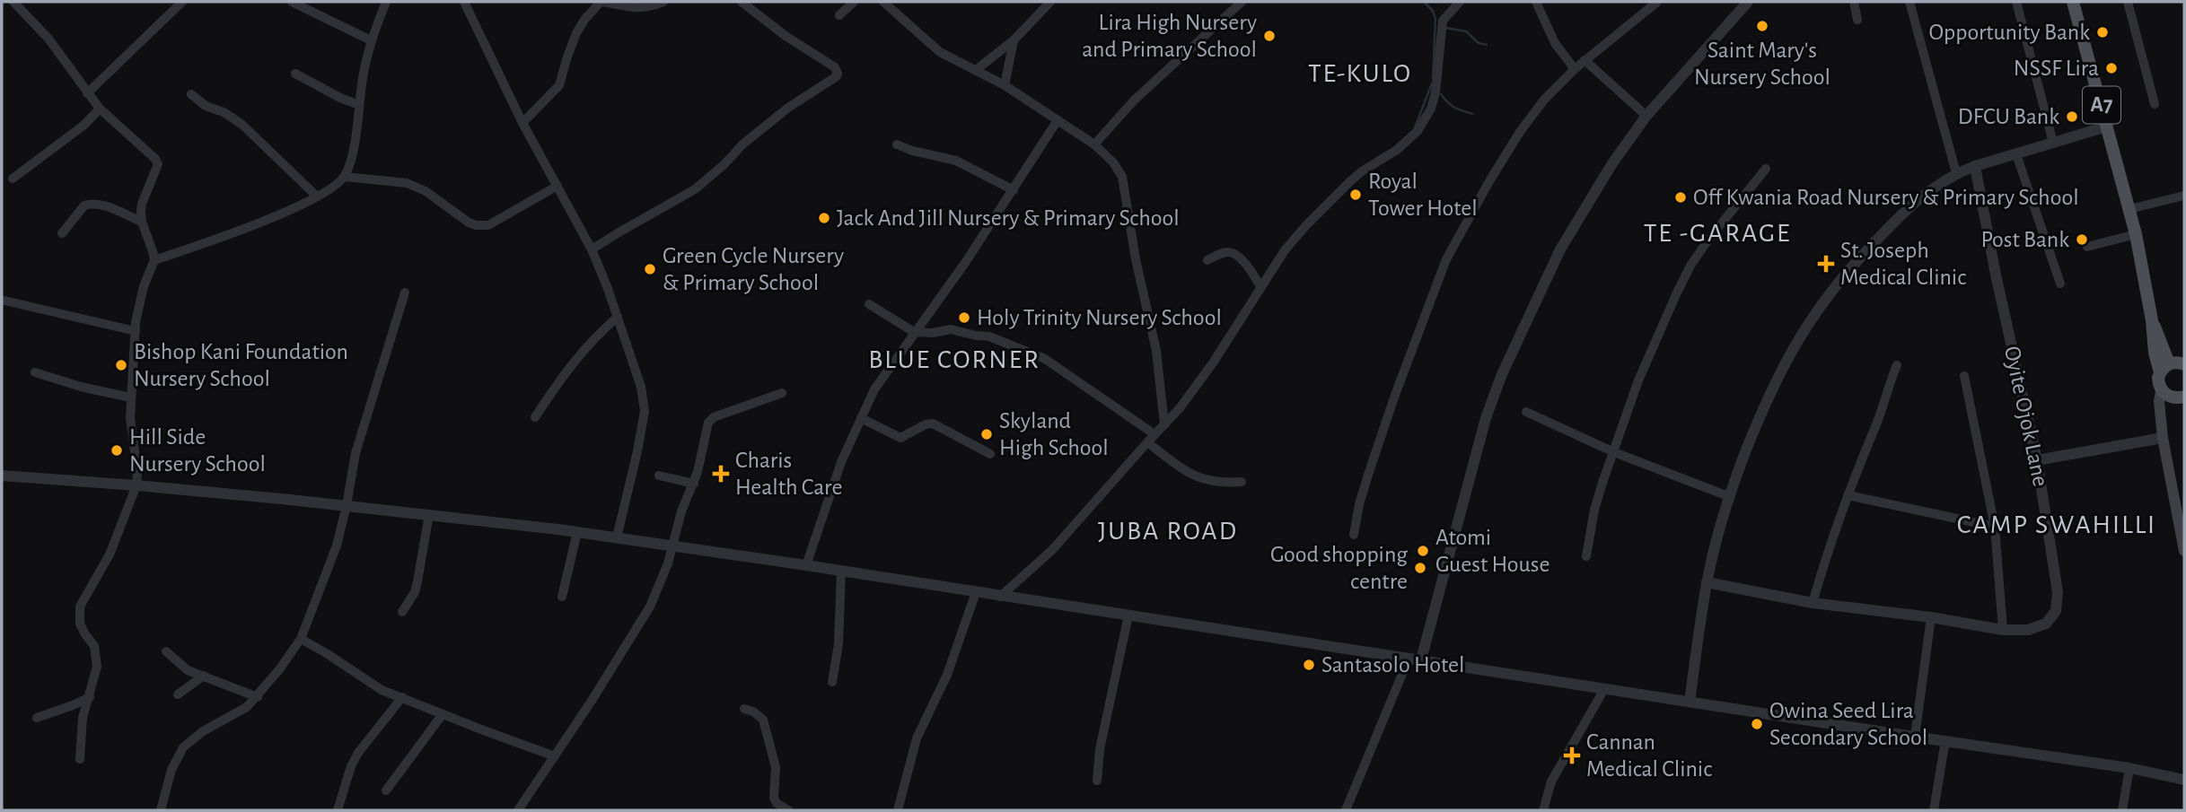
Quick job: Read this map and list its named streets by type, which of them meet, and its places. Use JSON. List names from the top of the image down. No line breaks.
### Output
{"streets":{"main road":["A7"],"street":["Oyite Ojok Lane"]},"districts":["TE-KULO","TE -GARAGE","BLUE CORNER","CAMP SWAHILLI","JUBA ROAD"],"places":{"other":["Saint Mary's Nursery School","Opportunity Bank","Lira High Nursery and Primary School","NSSF Lira","DFCU Bank","Royal Tower Hotel","Off Kwania Road Nursery & Primary School","Jack And Jill Nursery & Primary School","Post Bank","Green Cycle Nursery & Primary School","Holy Trinity Nursery School","Bishop Kani Foundation Nursery School","Skyland High School","Hill Side Nursery School","Atomi Guest House","Good shopping centre","Santasolo Hotel","Owina Seed Lira Secondary School"],"health":["St. Joseph Medical Clinic","Charis Health Care","Cannan Medical Clinic"]}}
